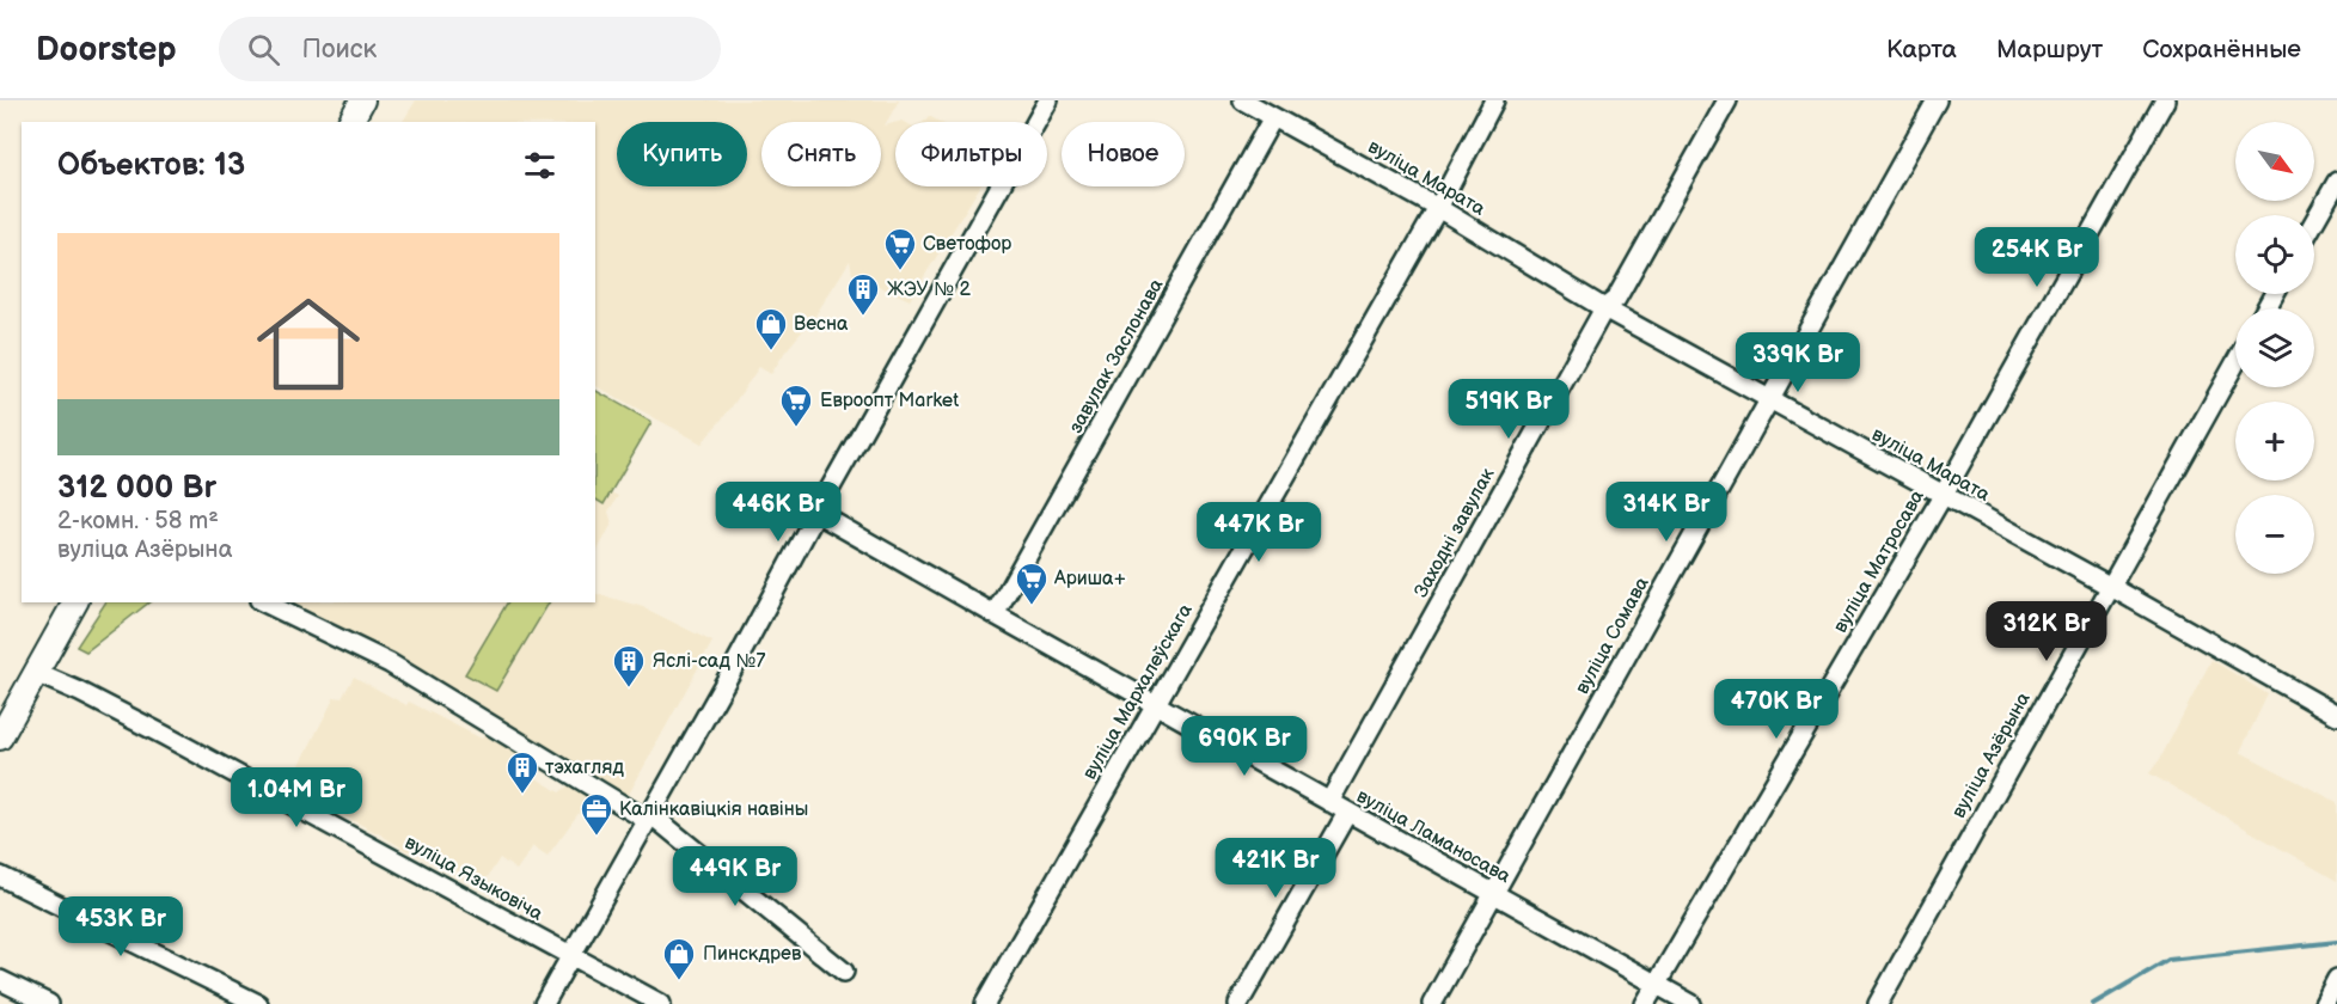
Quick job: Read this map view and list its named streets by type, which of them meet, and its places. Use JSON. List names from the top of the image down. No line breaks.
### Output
{"streets":{"street":["вуліца Марата","завулак Заслонава","Заходні завулак","вуліца Матросава","вуліца Сомава","вуліца Мархалеўскага","вуліца Азёрына","вуліца Ламаносава","вуліца Языковіча"]},"crossings":[["вуліца Марата","завулак Заслонава"],["вуліца Марата","Заходні завулак"],["вуліца Марата","вуліца Матросава"],["вуліца Марата","вуліца Сомава"],["вуліца Марата","вуліца Мархалеўскага"],["вуліца Марата","вуліца Азёрына"],["завулак Заслонава","вуліца Ламаносава"],["Заходні завулак","вуліца Ламаносава"],["вуліца Матросава","вуліца Ламаносава"],["вуліца Сомава","вуліца Ламаносава"],["вуліца Мархалеўскага","вуліца Ламаносава"]],"places":{"supermarket":["Светофор","Евроопт Market","Ариша+"],"building":["ЖЭУ № 2","Яслі-сад №7","тэхагляд"],"shop":["Весна","Пинскдрев"],"office":["Калінкавіцкія навіны"]},"north":"bottom right","page":{"header":"Doorstep","search":"Поиск","nav":["Карта","Маршрут","Сохранённые"],"map_buttons":["+","−"],"chip":["Купить","Снять","Фильтры","Новое"],"heading":"Объектов: 13","list":[{"name":"312 000 Br","note":"2-комн. · 58 m² · вуліца Азёрына"}],"price":["254K Br","339K Br","519K Br","446K Br","314K Br","447K Br","312K Br","470K Br","690K Br","1.04M Br","421K Br","449K Br","453K Br"]}}
